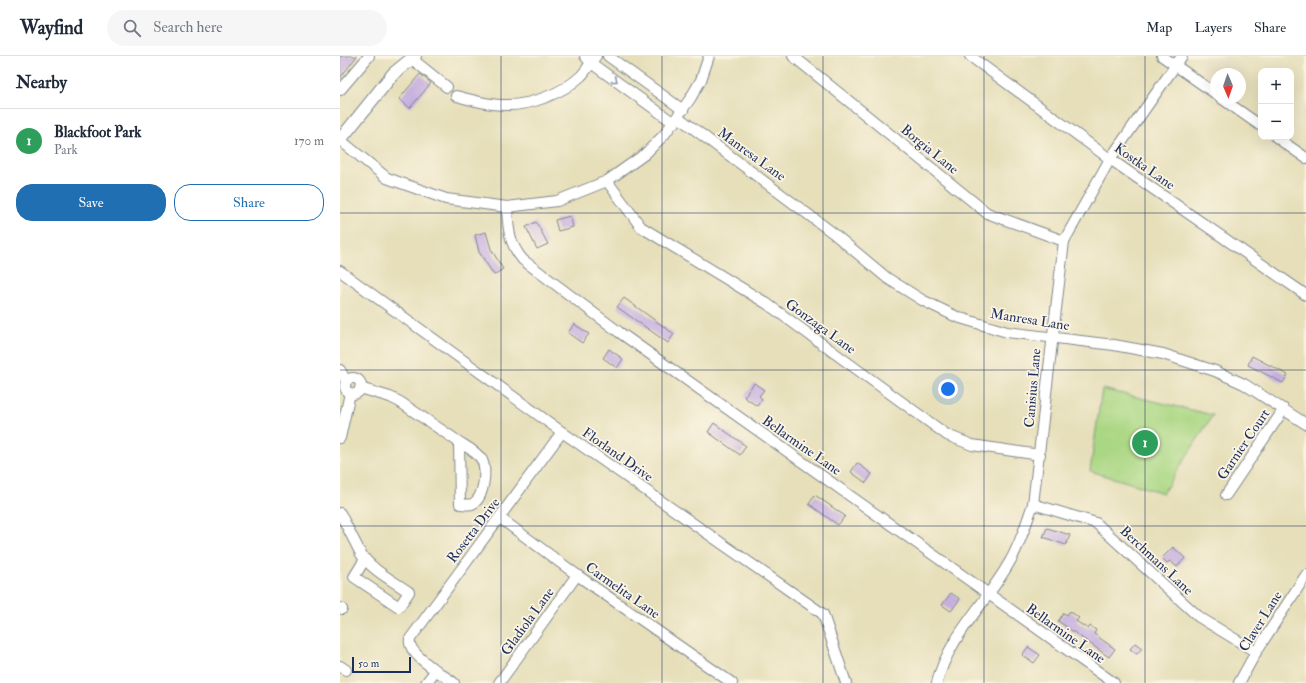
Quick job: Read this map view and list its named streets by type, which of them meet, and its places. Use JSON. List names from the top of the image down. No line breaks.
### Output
{"streets":{"street":["Borgia Lane","Manresa Lane","Kostka Lane","Gonzaga Lane","Canisius Lane","Garnier Court","Bellarmine Lane","Florland Drive","Rosetta Drive","Berchmans Lane","Carmelita Lane","Gladiola Lane","Claver Lane"]},"crossings":[["Borgia Lane","Canisius Lane"],["Manresa Lane","Canisius Lane"],["Manresa Lane","Garnier Court"],["Kostka Lane","Canisius Lane"],["Gonzaga Lane","Canisius Lane"],["Canisius Lane","Bellarmine Lane"],["Canisius Lane","Berchmans Lane"],["Florland Drive","Rosetta Drive"],["Rosetta Drive","Carmelita Lane"],["Berchmans Lane","Claver Lane"],["Carmelita Lane","Gladiola Lane"]],"scale_bar":"50 m","north":"bottom","page":{"header":"Wayfind","search":"Search here","nav":["Map","Layers","Share"],"heading":"Nearby","map_buttons":["+","−"],"list":[{"mark":"1","name":"Blackfoot Park","note":"Park","value":"170 m"}],"buttons":["Save","Share"],"pins":"1","scale":"50 m"}}
